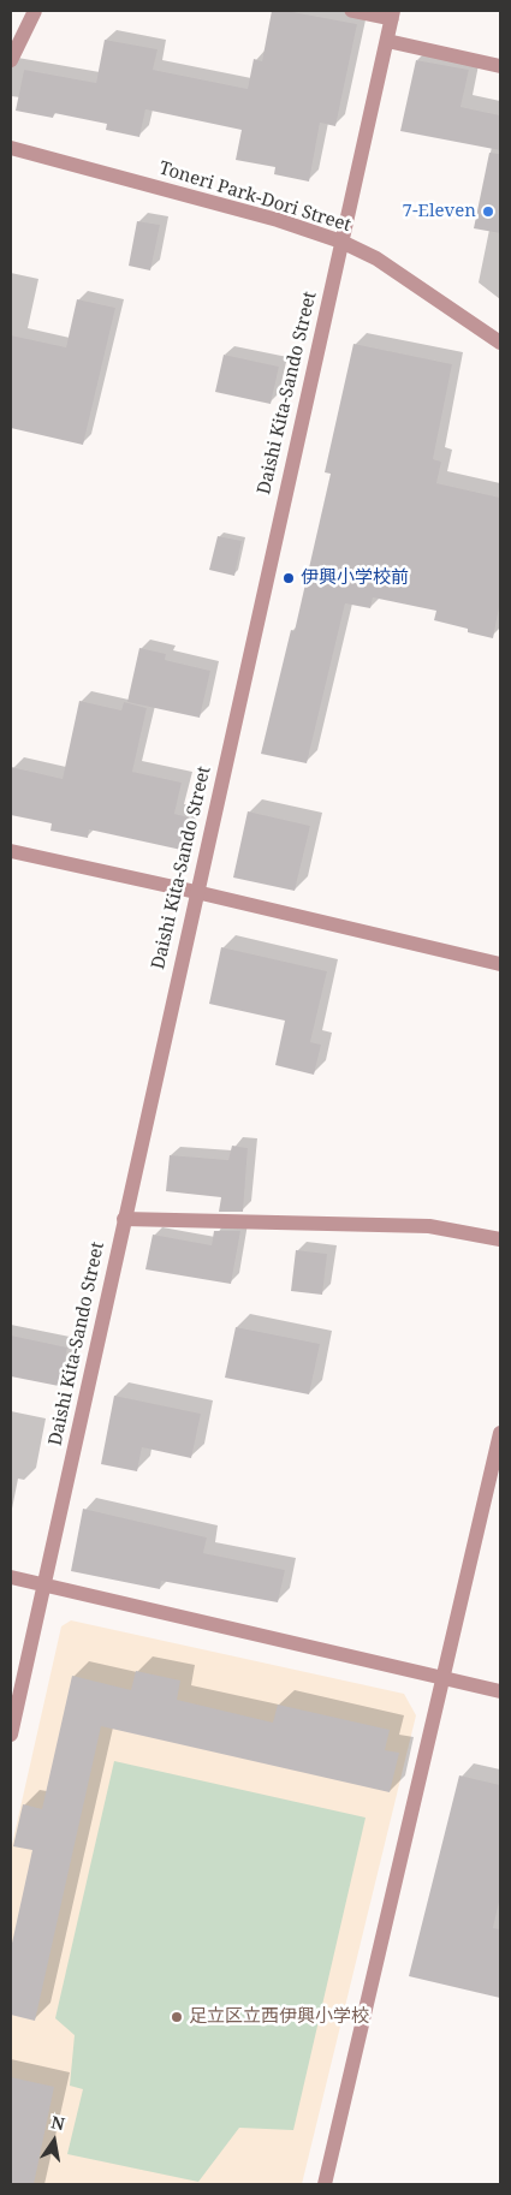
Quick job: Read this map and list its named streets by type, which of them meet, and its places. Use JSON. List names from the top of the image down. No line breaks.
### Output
{"streets":{"street":["Toneri Park-Dori Street","Daishi Kita-Sando Street"]},"crossings":[["Toneri Park-Dori Street","Daishi Kita-Sando Street"]],"places":["7-Eleven","伊興小学校前","足立区立西伊興小学校"],"north":"top"}
